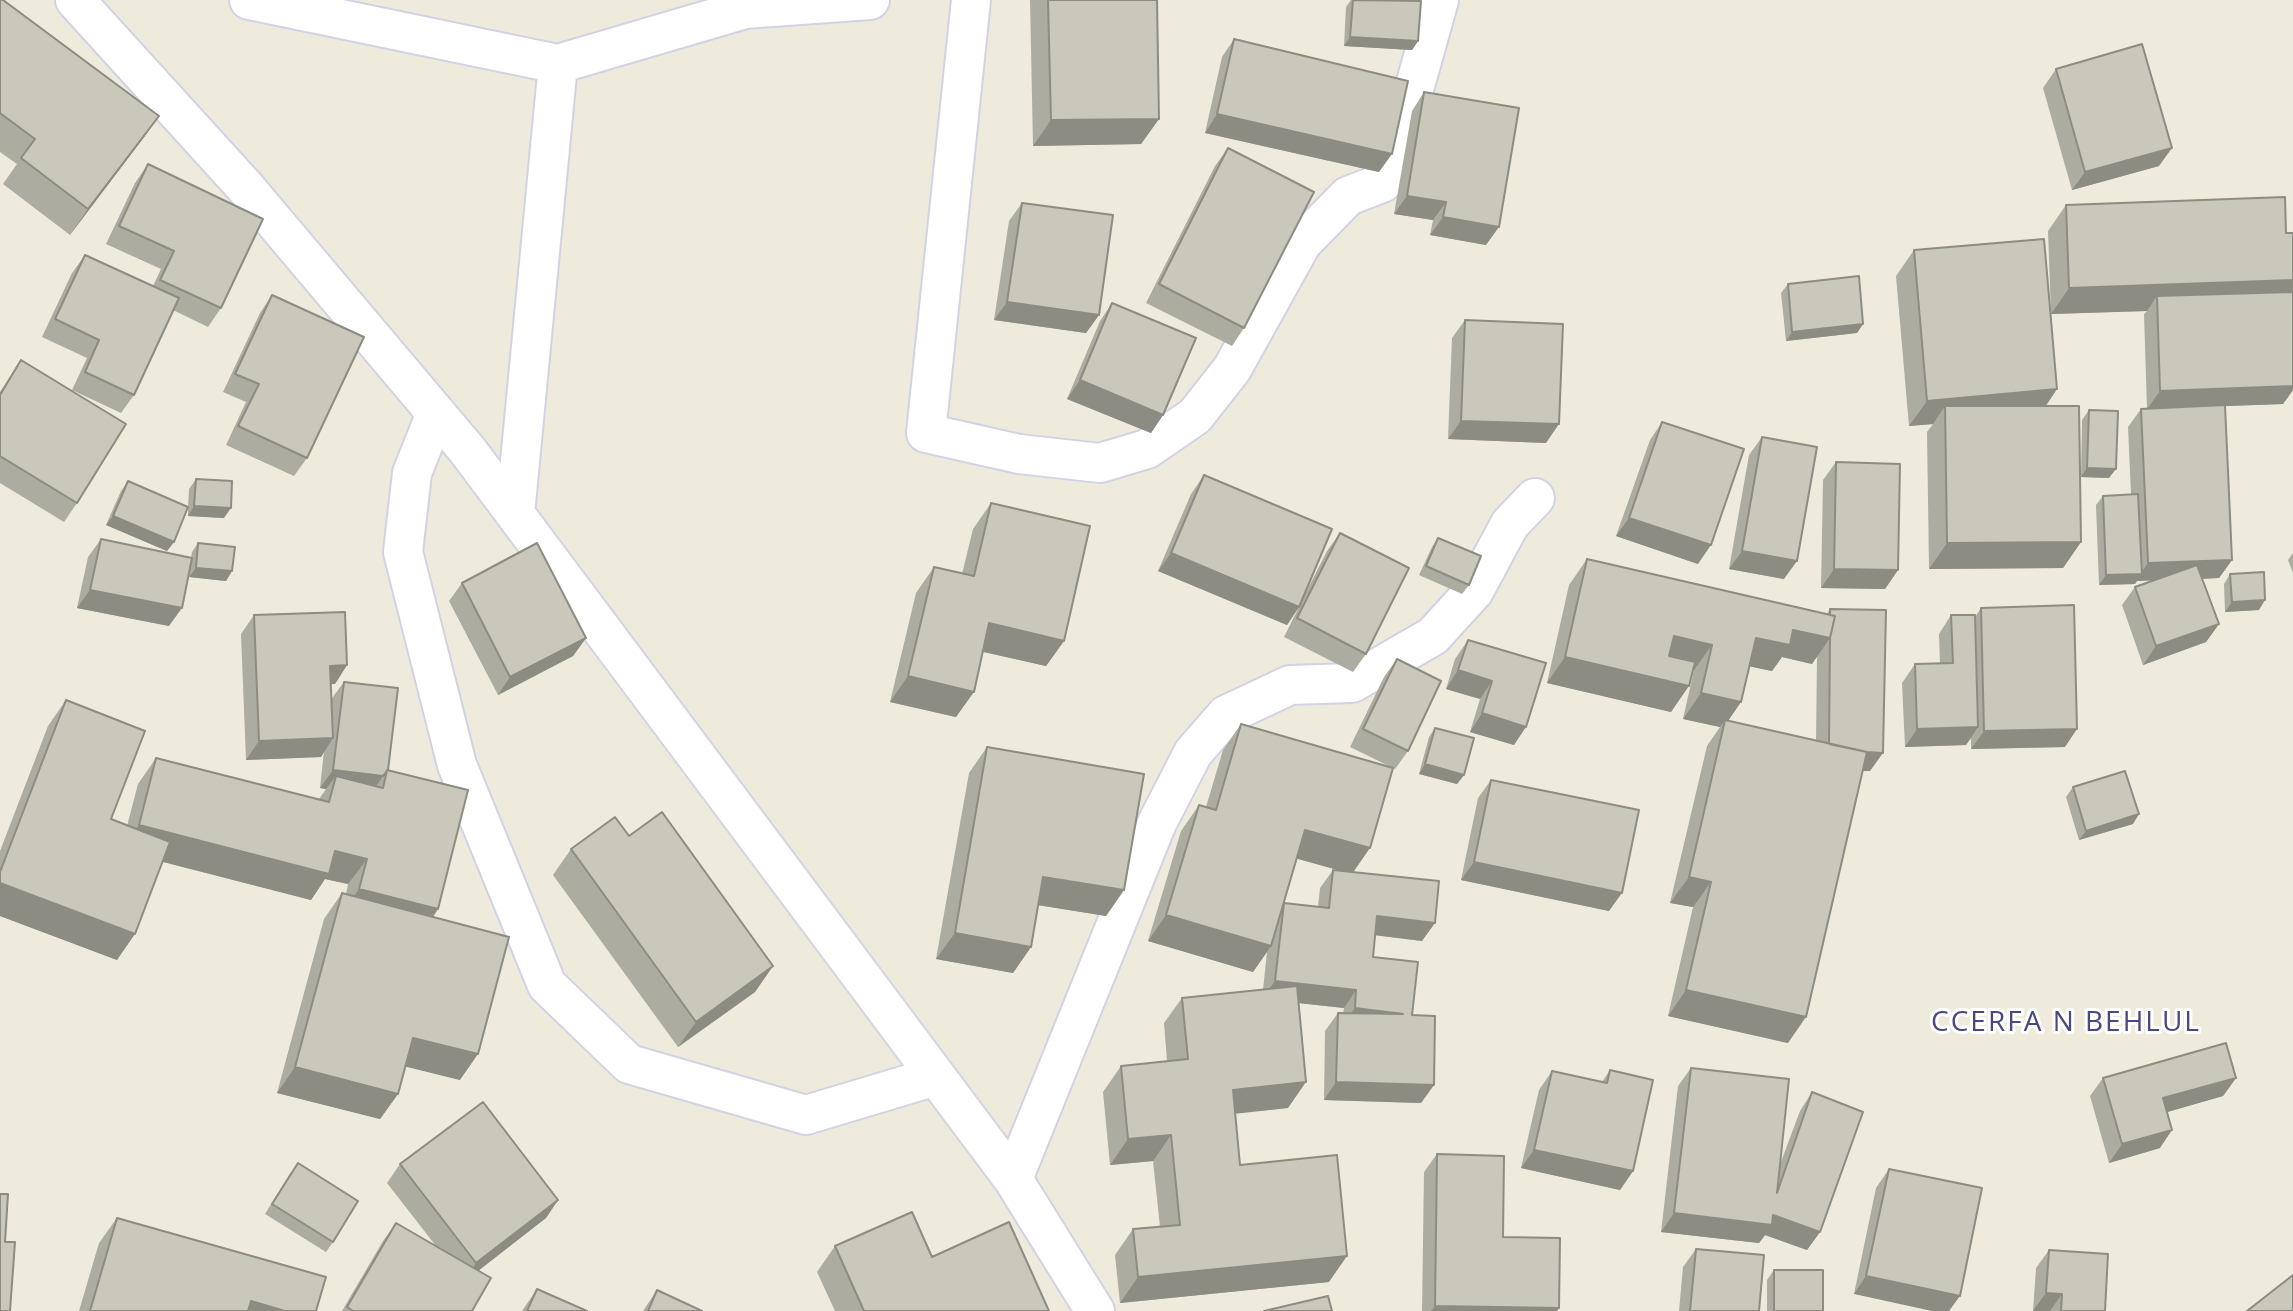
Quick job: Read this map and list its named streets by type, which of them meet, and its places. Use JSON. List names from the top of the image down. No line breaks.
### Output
{"districts":["CCERFA N BEHLUL"]}
